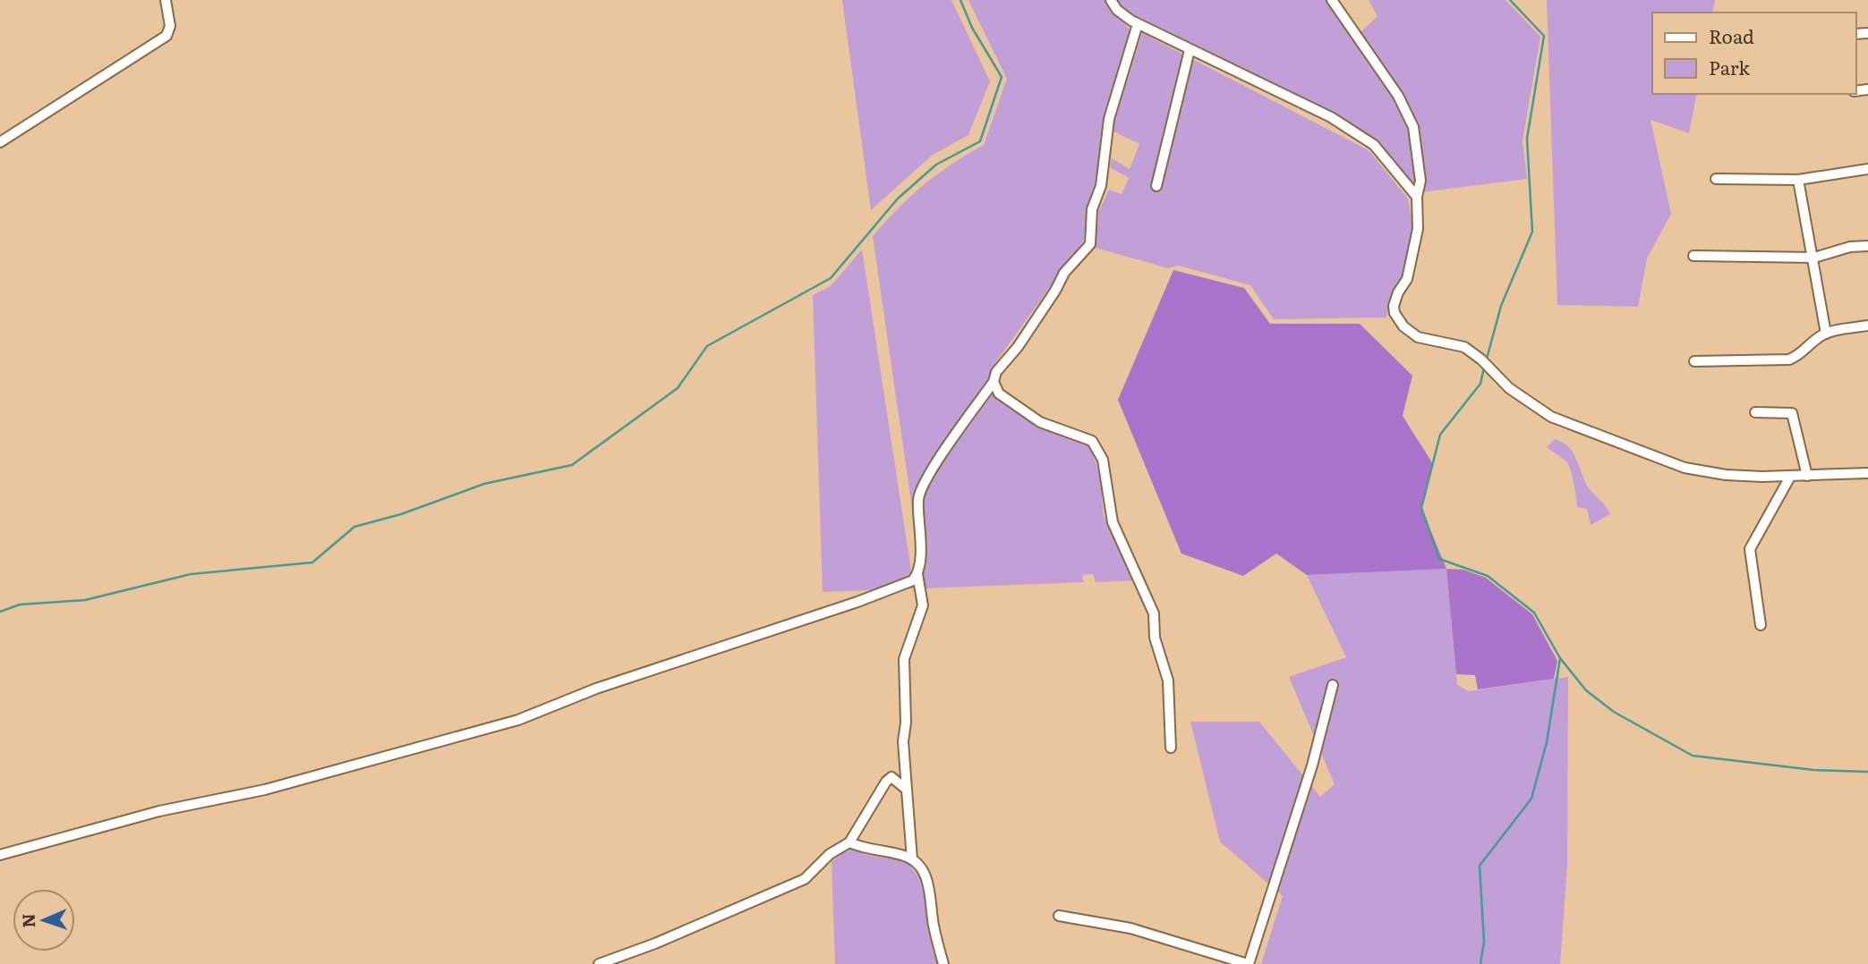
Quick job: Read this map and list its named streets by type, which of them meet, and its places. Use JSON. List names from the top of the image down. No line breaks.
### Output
{"legend":["Road","Park"],"north":"left"}
